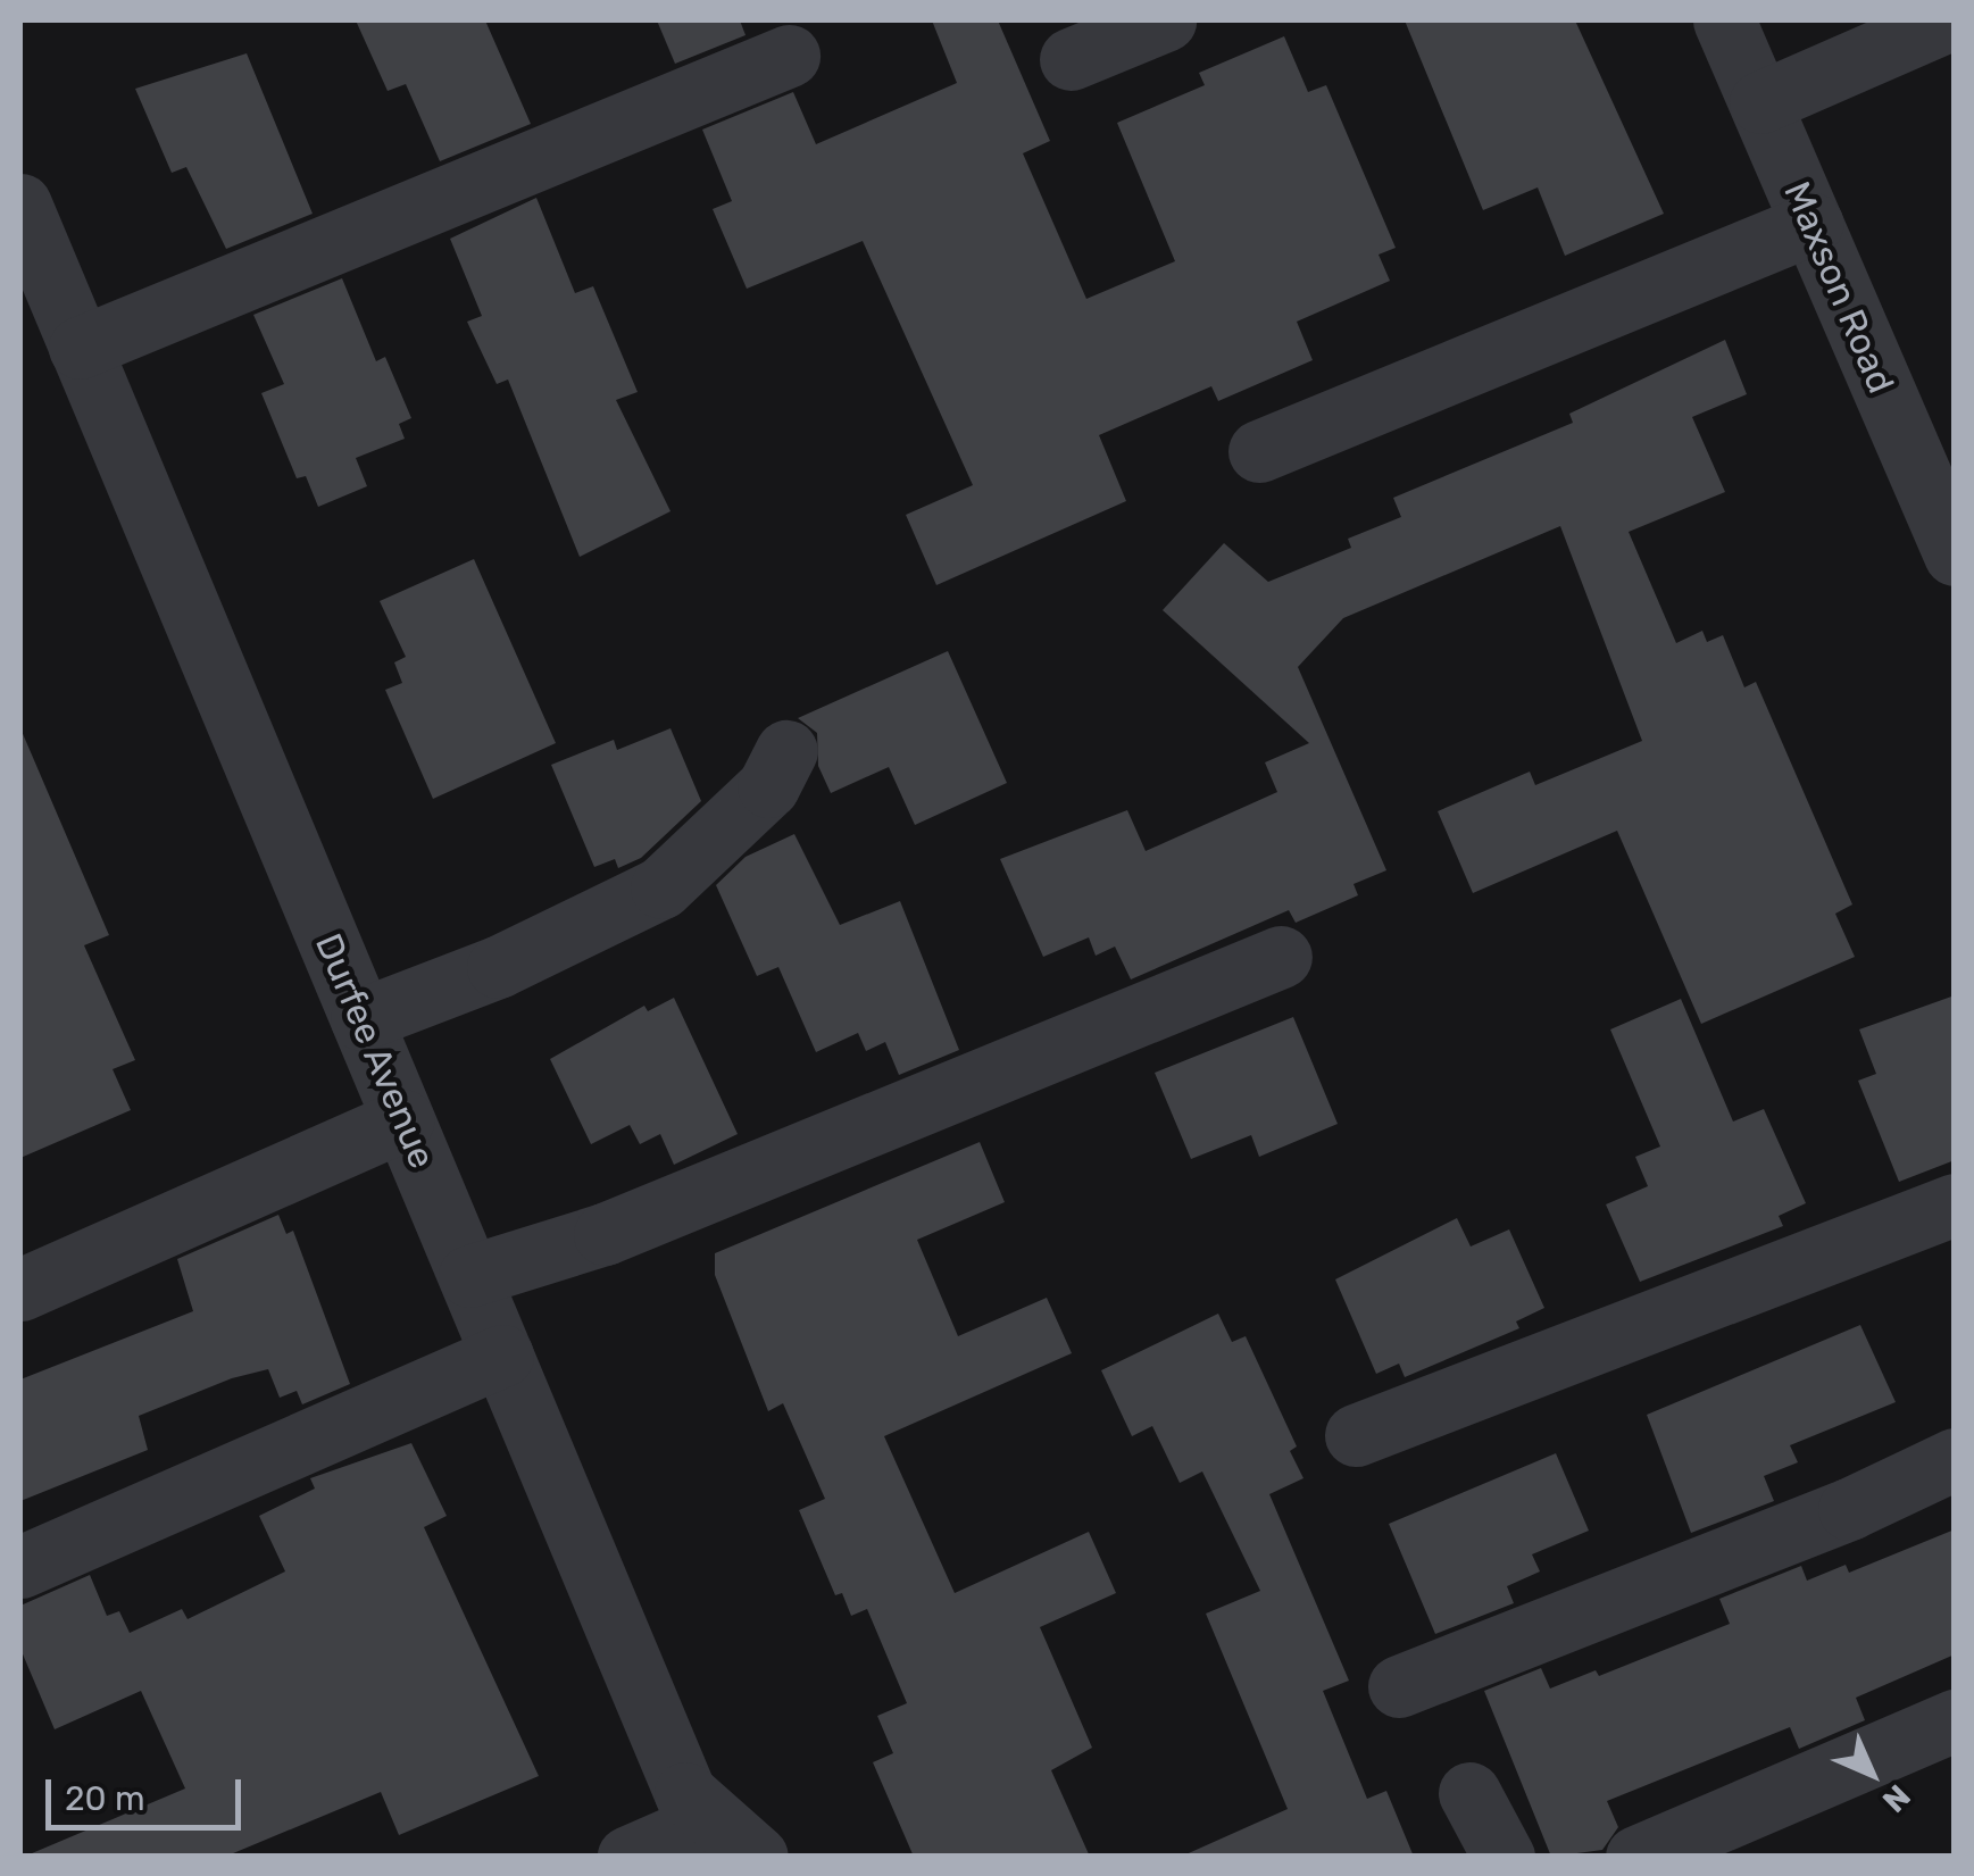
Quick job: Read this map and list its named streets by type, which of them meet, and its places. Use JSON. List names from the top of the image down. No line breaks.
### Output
{"streets":{"street":["Maxson Road","Durfee Avenue"]},"scale_bar":"20 m","north":"bottom right"}
